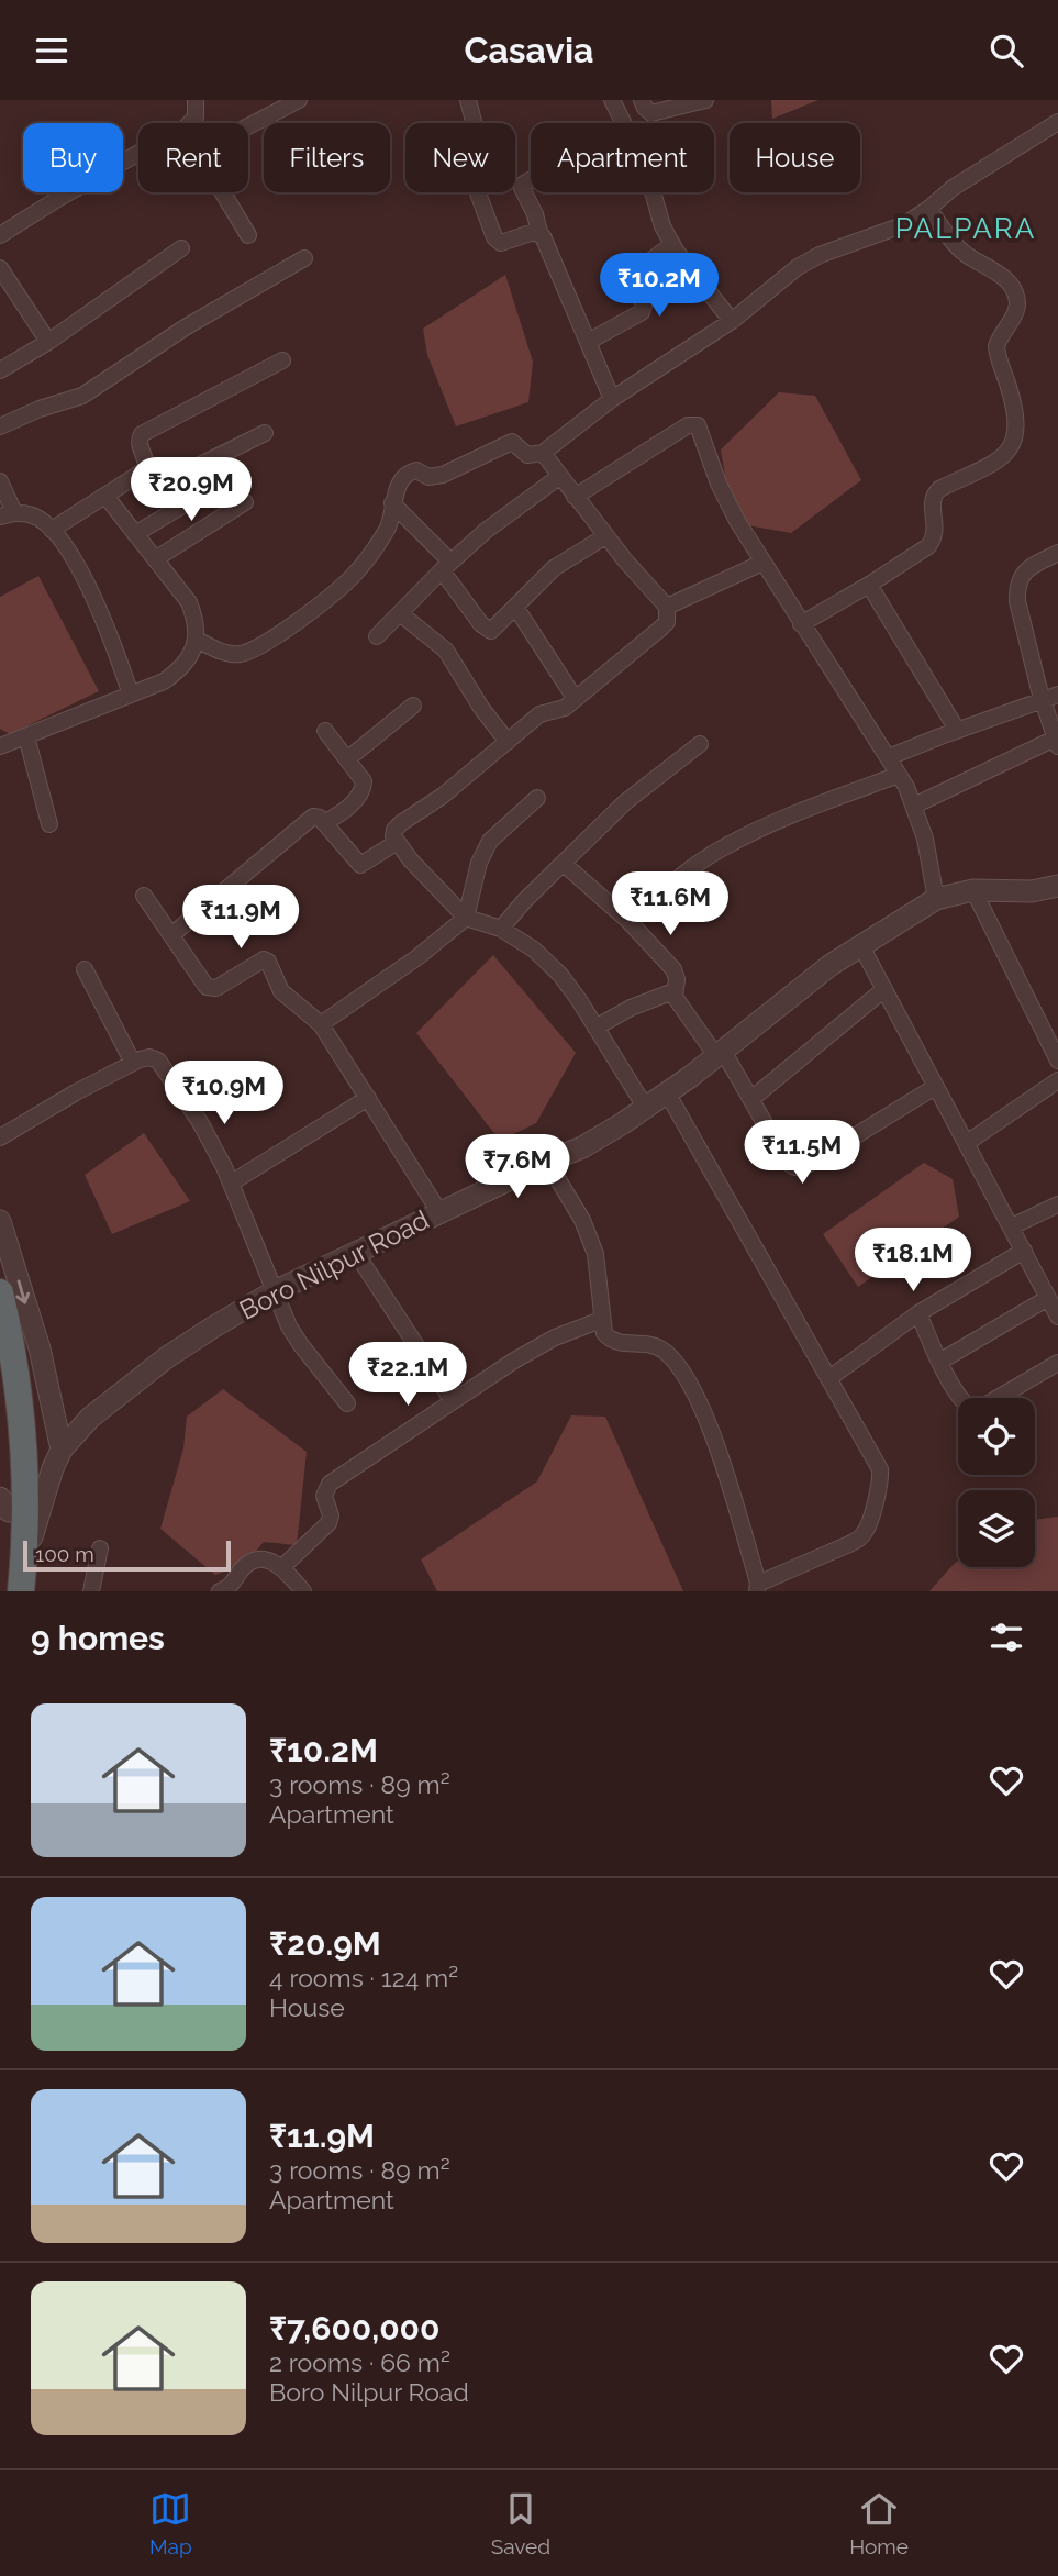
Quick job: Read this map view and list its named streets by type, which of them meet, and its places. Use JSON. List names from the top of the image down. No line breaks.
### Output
{"streets":{"street":["Boro Nilpur Road"]},"districts":["PALPARA"],"scale_bar":"100 m","page":{"header":"Casavia","chip":["Buy","Rent","Filters","New","Apartment","House"],"price":["₹10.2M","₹20.9M","₹11.6M","₹11.9M","₹10.9M","₹11.5M","₹7.6M","₹18.1M","₹22.1M"],"scale":"100 m","heading":"9 homes","list":[{"name":"₹10.2M","note":"3 rooms · 89 m² · Apartment"},{"name":"₹20.9M","note":"4 rooms · 124 m² · House"},{"name":"₹11.9M","note":"3 rooms · 89 m² · Apartment"},{"name":"₹7,600,000","note":"2 rooms · 66 m² · Boro Nilpur Road"}],"tabs":["Map","Saved","Home"]}}
